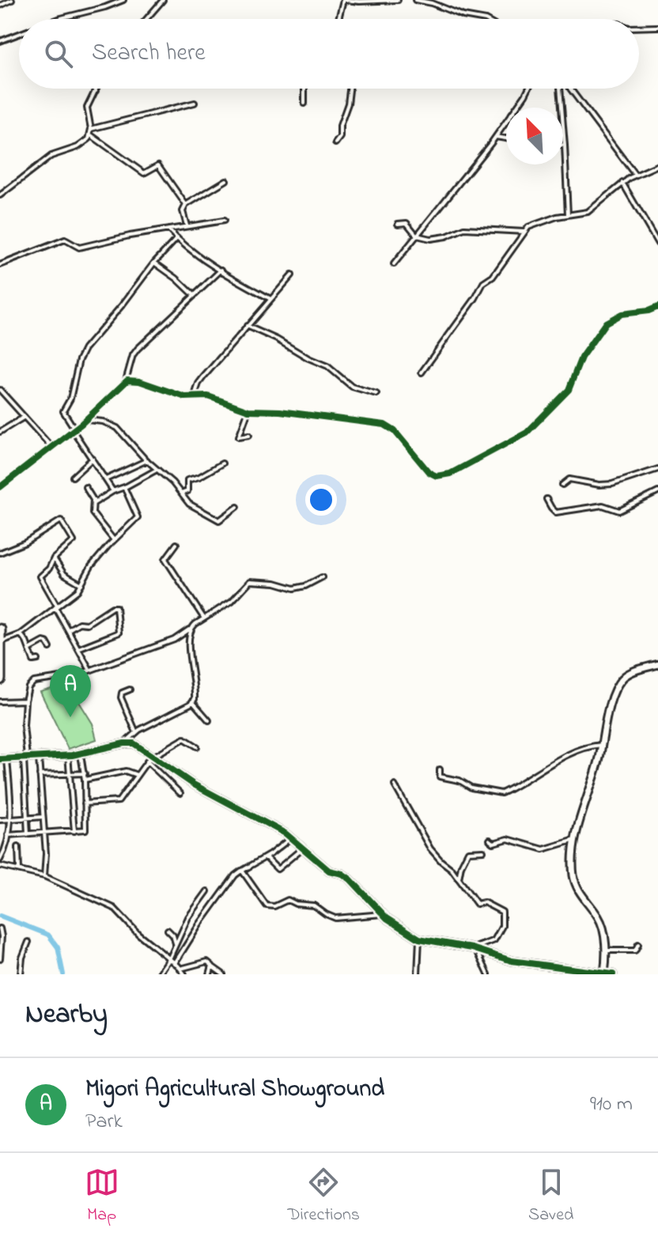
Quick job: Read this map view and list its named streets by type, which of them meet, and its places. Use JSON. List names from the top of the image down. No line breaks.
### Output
{"north":"top left","page":{"search":"Search here","pins":"A","heading":"Nearby","list":[{"mark":"A","name":"Migori Agricultural Showground","note":"Park","value":"910 m"}],"nav":["Map","Directions","Saved"]}}
